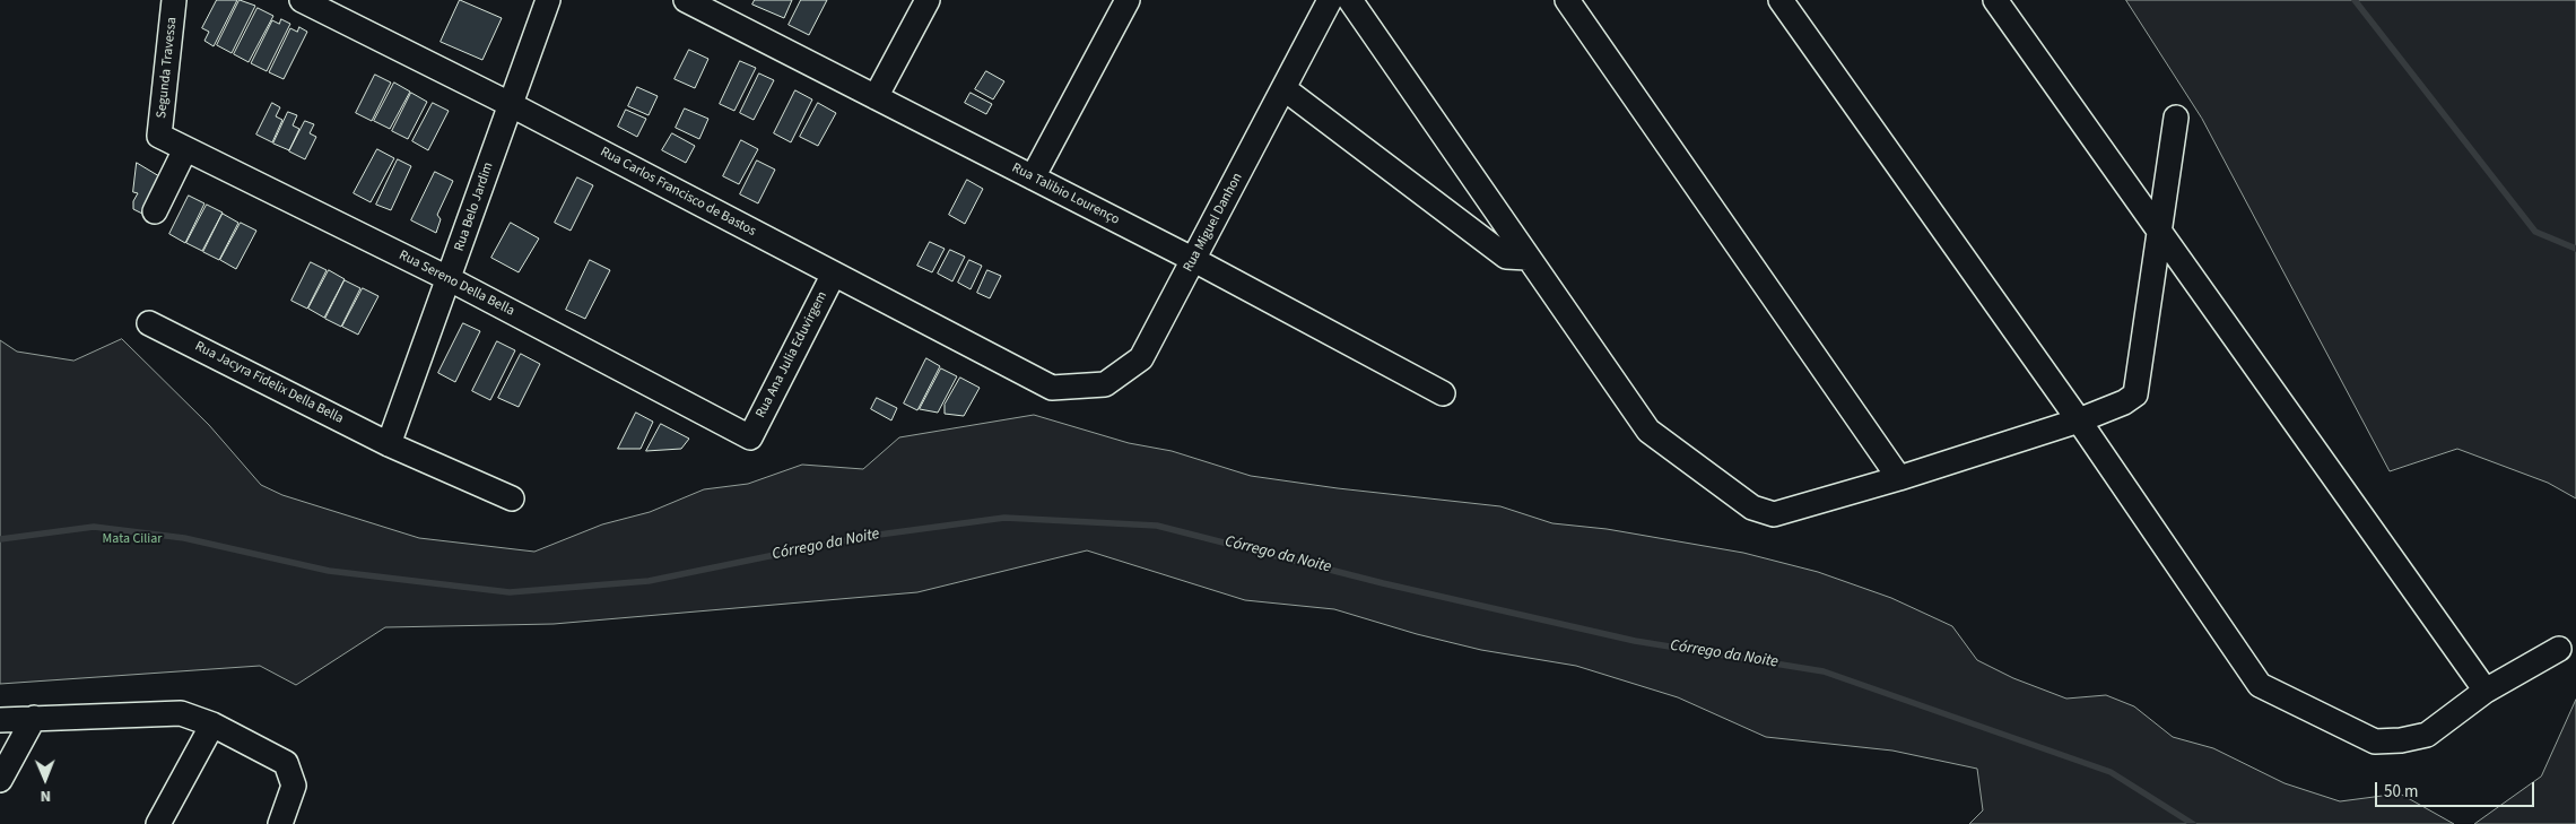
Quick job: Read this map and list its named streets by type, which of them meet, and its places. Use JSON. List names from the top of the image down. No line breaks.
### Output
{"streets":{"street":["Segunda Travessa","Rua Carlos Francisco de Bastos","Rua Talibio Lourenço","Rua Belo Jardim","Rua Miguel Danhon","Rua Sereno Della Bella","Rua Ana Julia Eduvirgem","Rua Jacyra Fidelix Della Bella"]},"crossings":[["Segunda Travessa","Rua Sereno Della Bella"],["Rua Carlos Francisco de Bastos","Rua Belo Jardim"],["Rua Carlos Francisco de Bastos","Rua Miguel Danhon"],["Rua Carlos Francisco de Bastos","Rua Ana Julia Eduvirgem"],["Rua Talibio Lourenço","Rua Miguel Danhon"],["Rua Belo Jardim","Rua Sereno Della Bella"],["Rua Belo Jardim","Rua Jacyra Fidelix Della Bella"],["Rua Sereno Della Bella","Rua Ana Julia Eduvirgem"]],"water":["Córrego da Noite"],"parks":["Mata Ciliar"],"scale_bar":"50 m","north":"bottom"}
